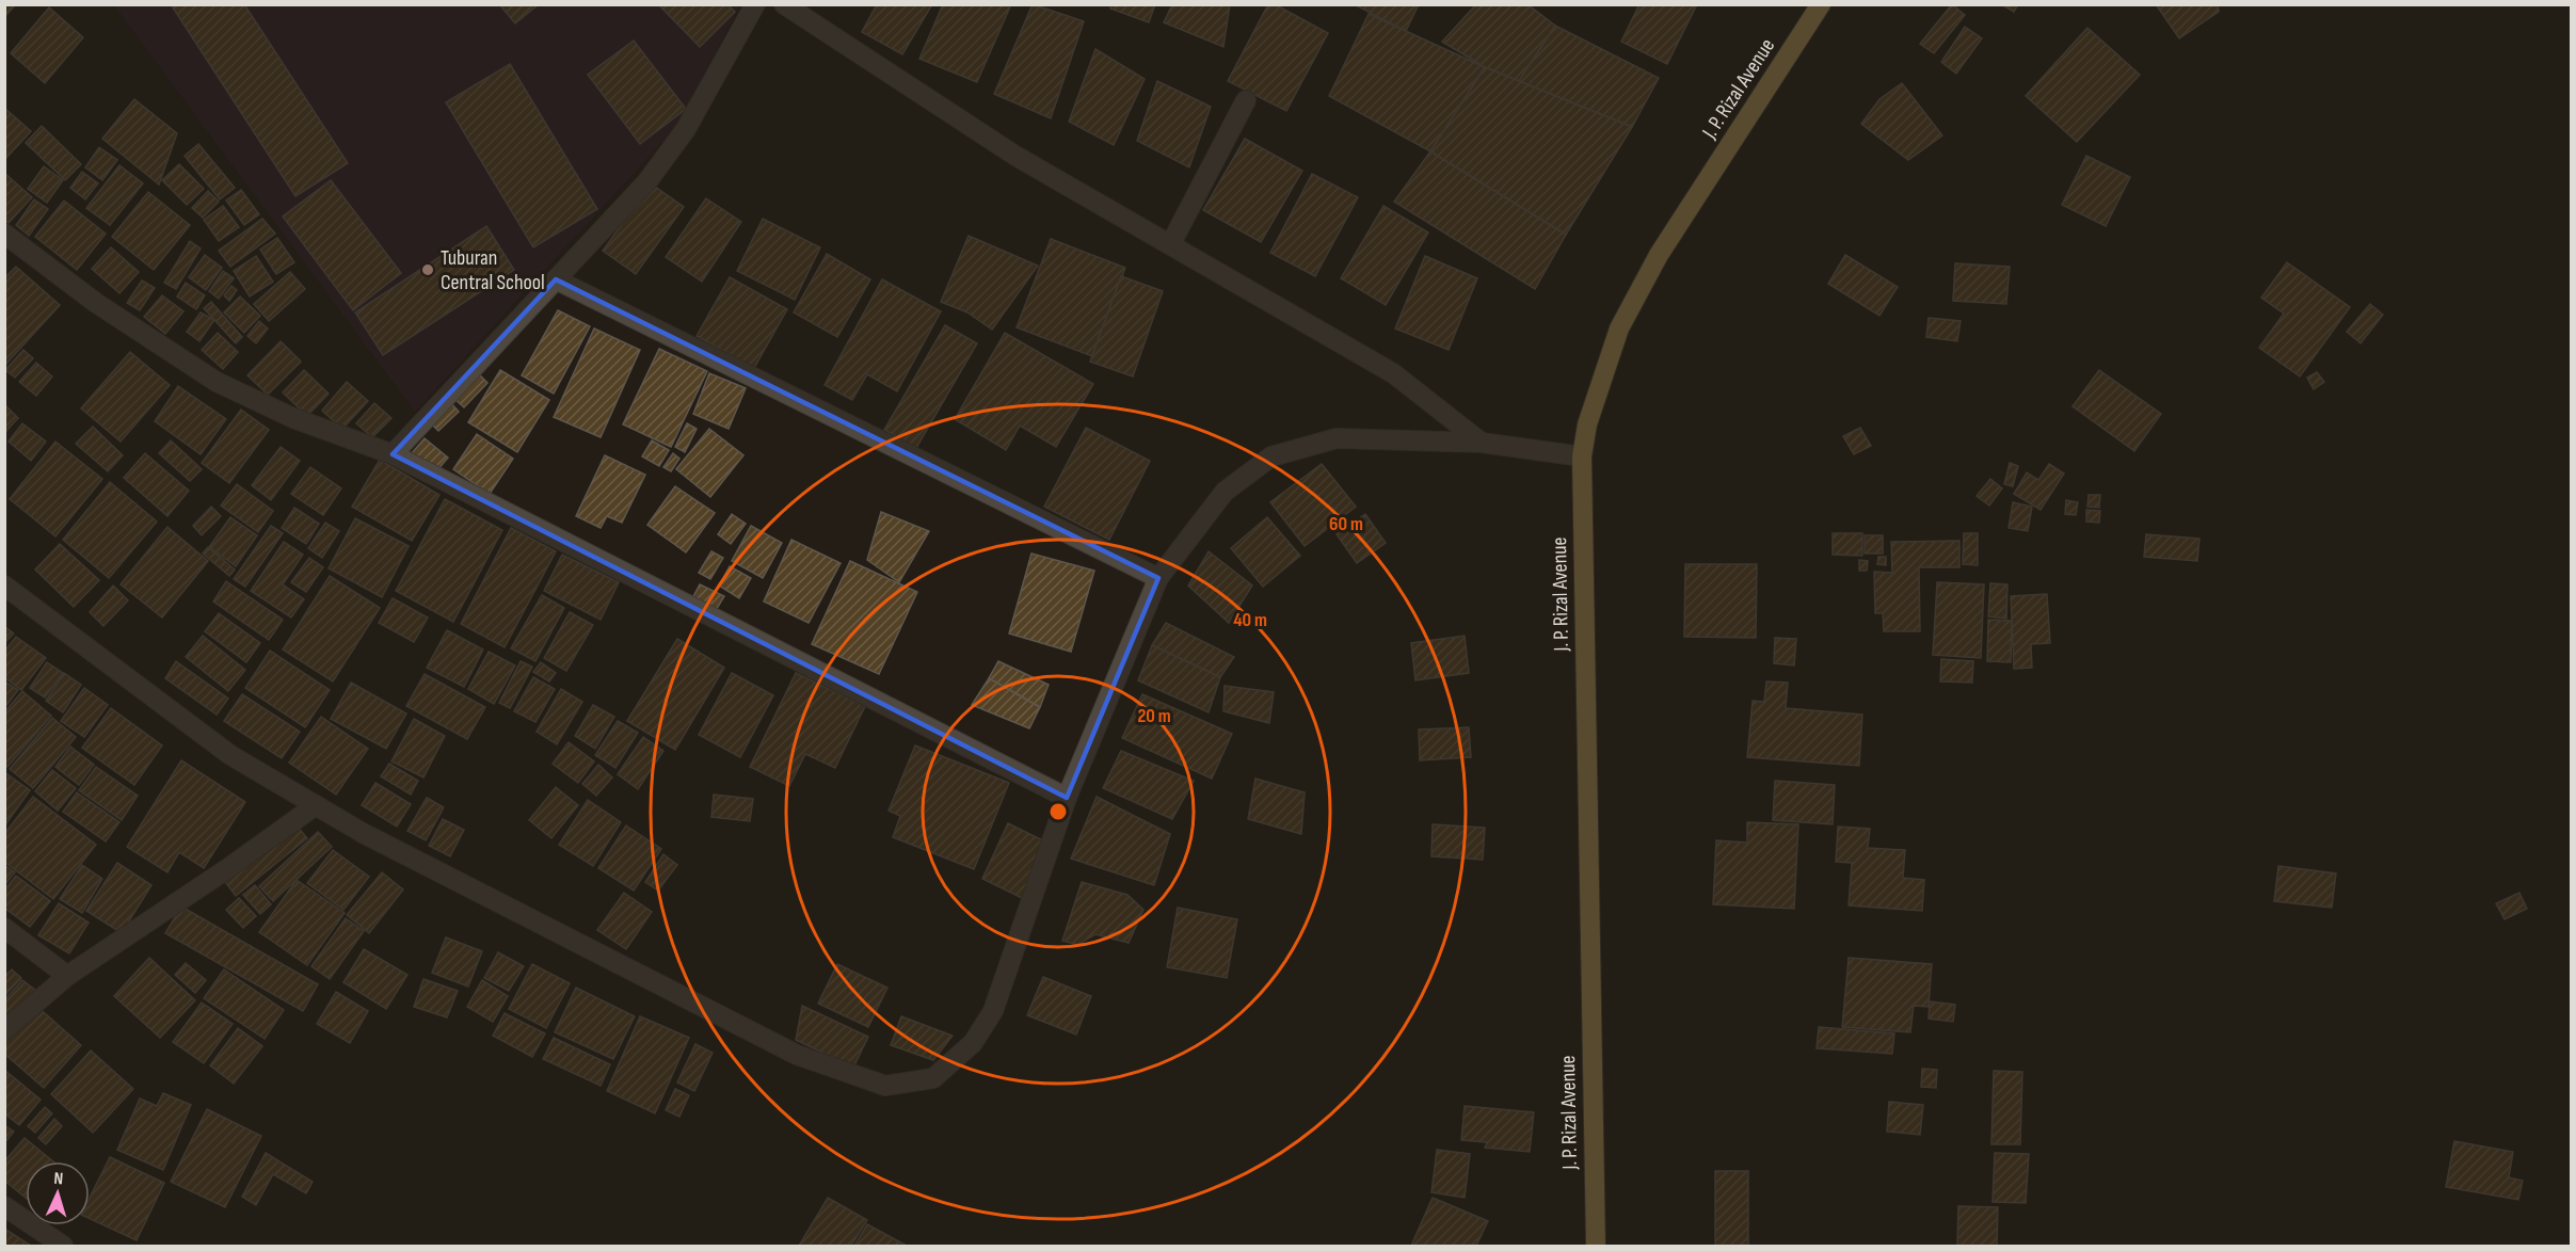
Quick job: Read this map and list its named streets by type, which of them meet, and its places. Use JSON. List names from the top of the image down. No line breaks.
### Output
{"streets":{"main road":["J. P. Rizal Avenue"]},"places":["Tuburan Central School"],"north":"top","rings":["60 m","40 m","20 m"]}
